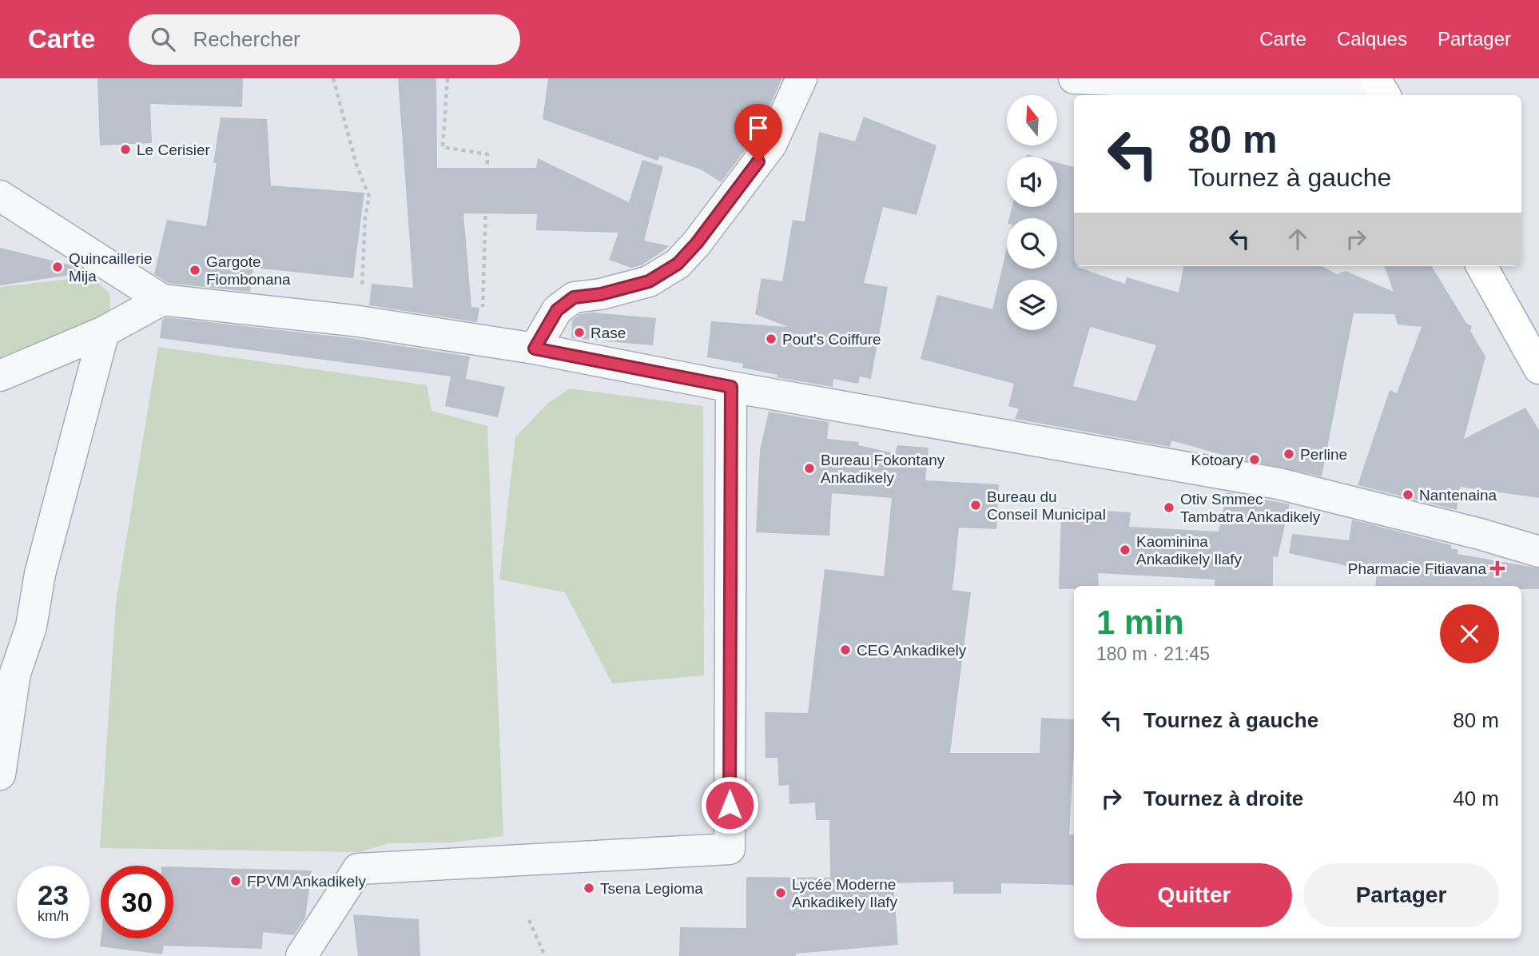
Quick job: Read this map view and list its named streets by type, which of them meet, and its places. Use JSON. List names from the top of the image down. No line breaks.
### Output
{"places":{"other":["Le Cerisier","Quincaillerie Mija","Gargote Fiombonana","Rase","Pout's Coiffure","Perline","Kotoary","Bureau Fokontany Ankadikely","Nantenaina","Bureau du Conseil Municipal","Otiv Smmec Tambatra Ankadikely","Kaominina Ankadikely Ilafy","CEG Ankadikely","FPVM Ankadikely","Tsena Legioma","Lycée Moderne Ankadikely Ilafy"],"health":["Pharmacie Fitiavana"]},"north":"top","page":{"header":"Carte","search":"Rechercher","nav":["Carte","Calques","Partager"],"turn":["80 m","Tournez à gauche"],"heading":["1 min","180 m · 21:45"],"list":[{"name":"Tournez à gauche","value":"80 m"},{"name":"Tournez à droite","value":"40 m"}],"buttons":["Quitter","Partager"],"speed":"23 km/h","limit":"30"}}
